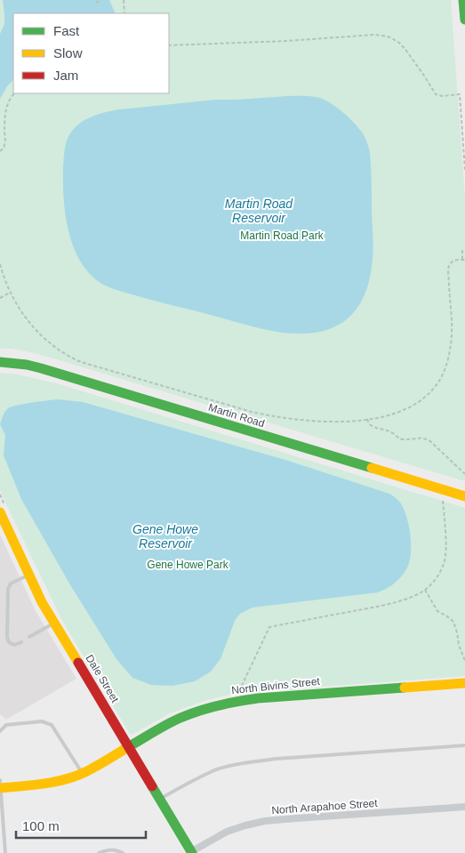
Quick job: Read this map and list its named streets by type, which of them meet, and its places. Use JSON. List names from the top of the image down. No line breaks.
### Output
{"streets":{"street":["Martin Road","Dale Street","North Bivins Street","North Arapahoe Street"]},"crossings":[["Dale Street","North Bivins Street"],["Dale Street","North Arapahoe Street"]],"water":["Martin Road Reservoir","Gene Howe Reservoir"],"parks":["Martin Road Park","Gene Howe Park"],"legend":["Fast","Slow","Jam"],"scale_bar":"100 m"}
